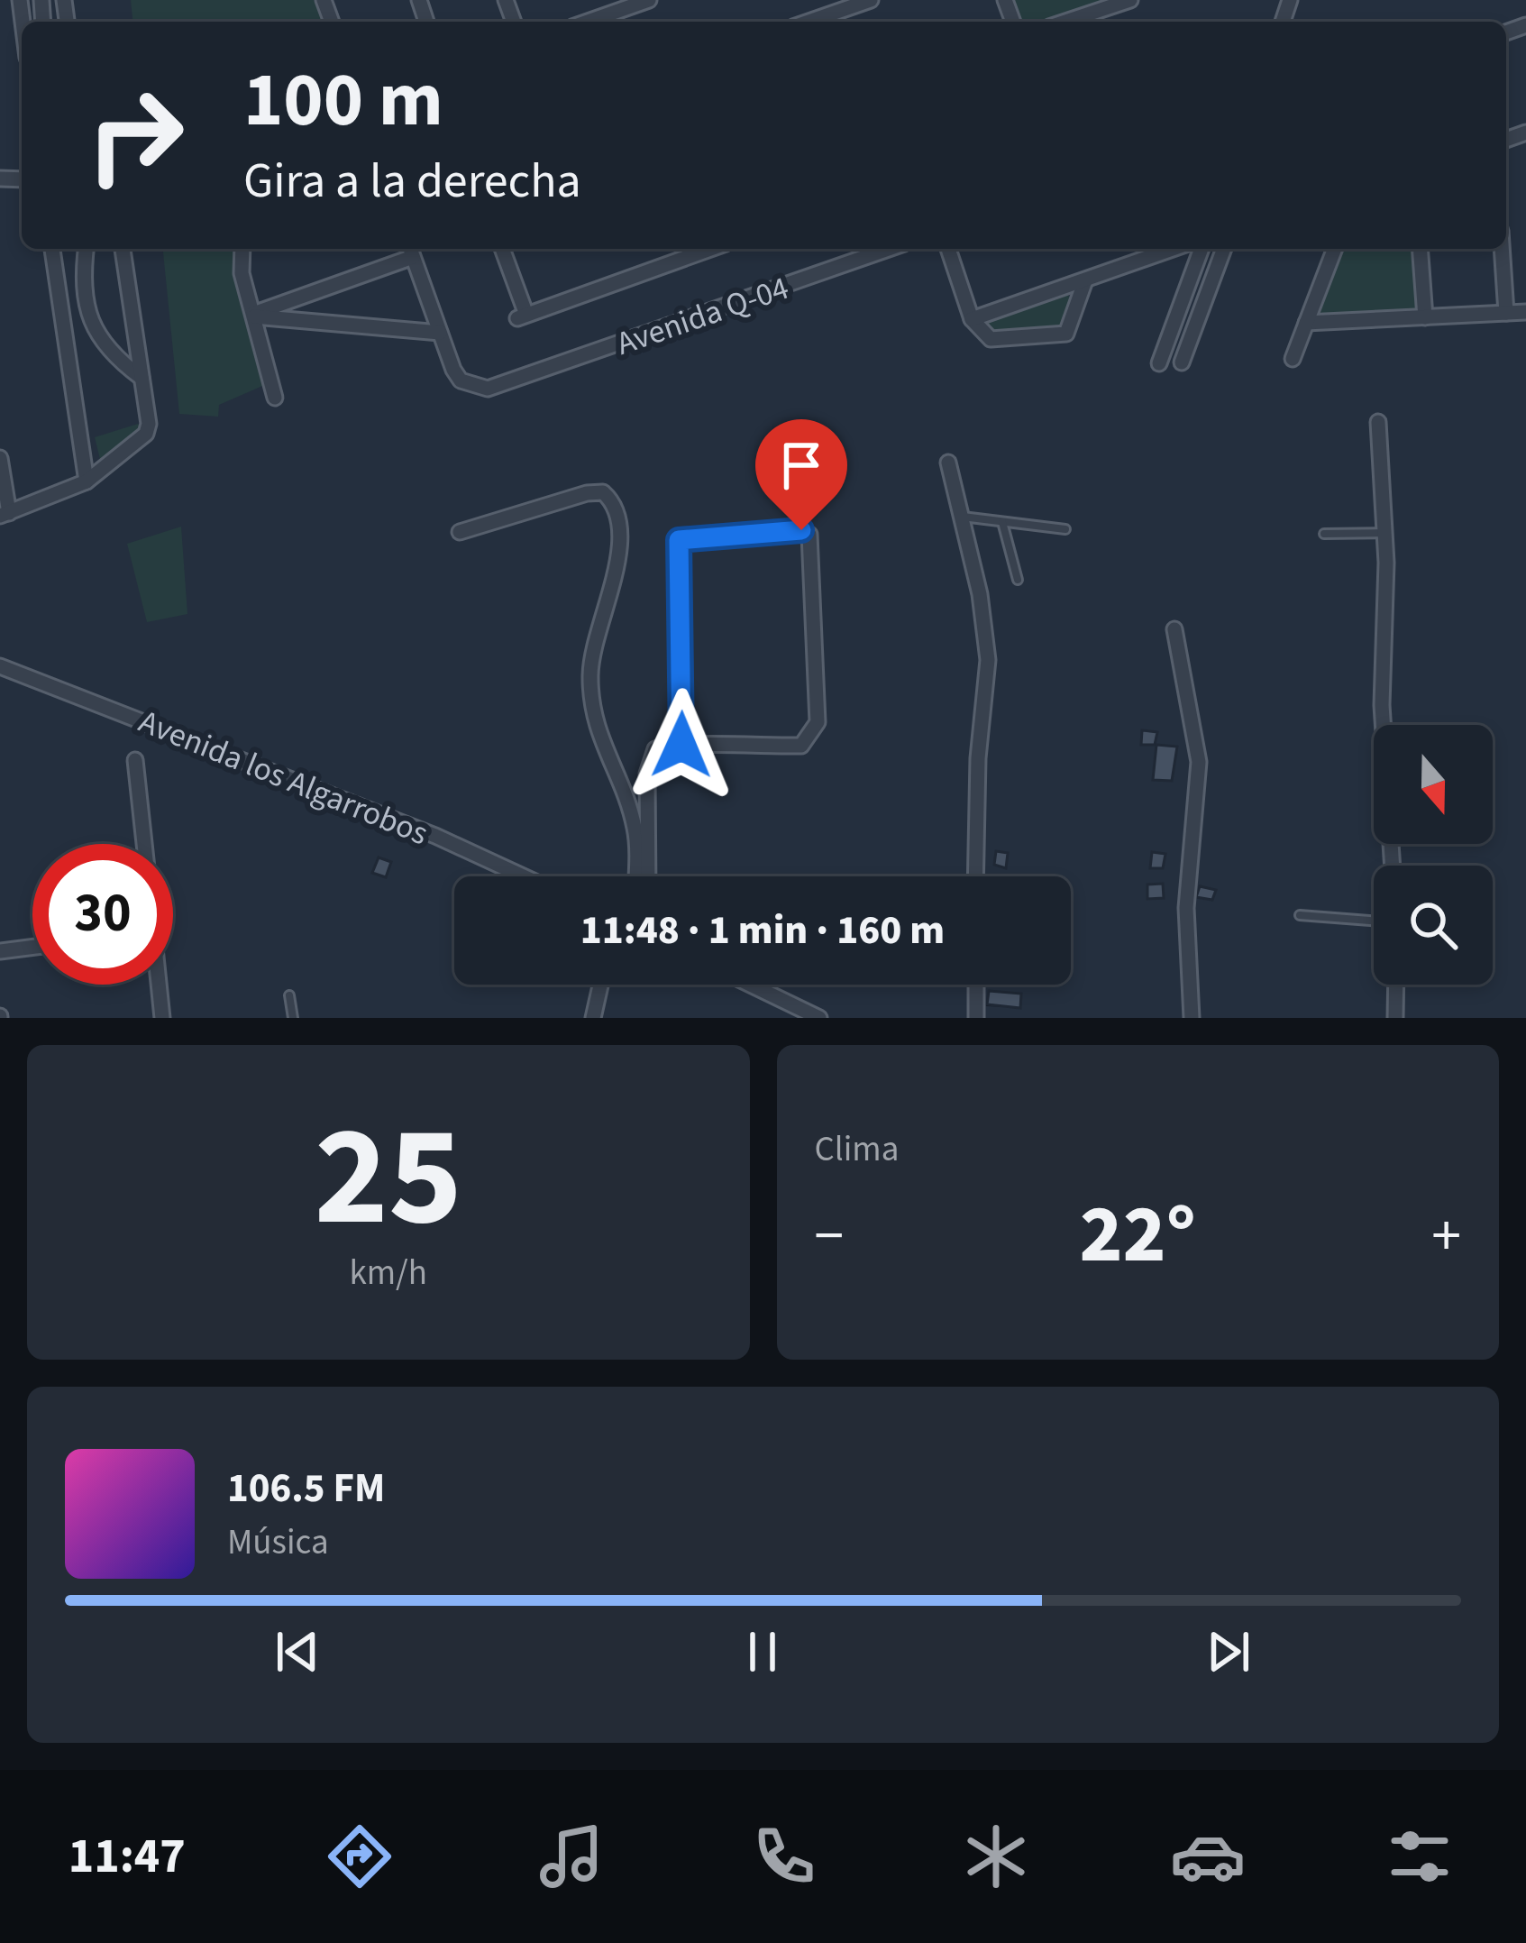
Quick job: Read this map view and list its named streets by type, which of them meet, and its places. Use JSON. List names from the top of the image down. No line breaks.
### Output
{"streets":{"street":["Avenida Q-04","Avenida los Algarrobos"]},"north":"bottom","page":{"turn":["100 m","Gira a la derecha"],"limit":"30","trip":"11:48 · 1 min · 160 m","tile":[["25","km/h"],"Clima"],"heat":["−","22°","+"],"song":["106.5 FM","Música"],"tabs":"11:47"}}
